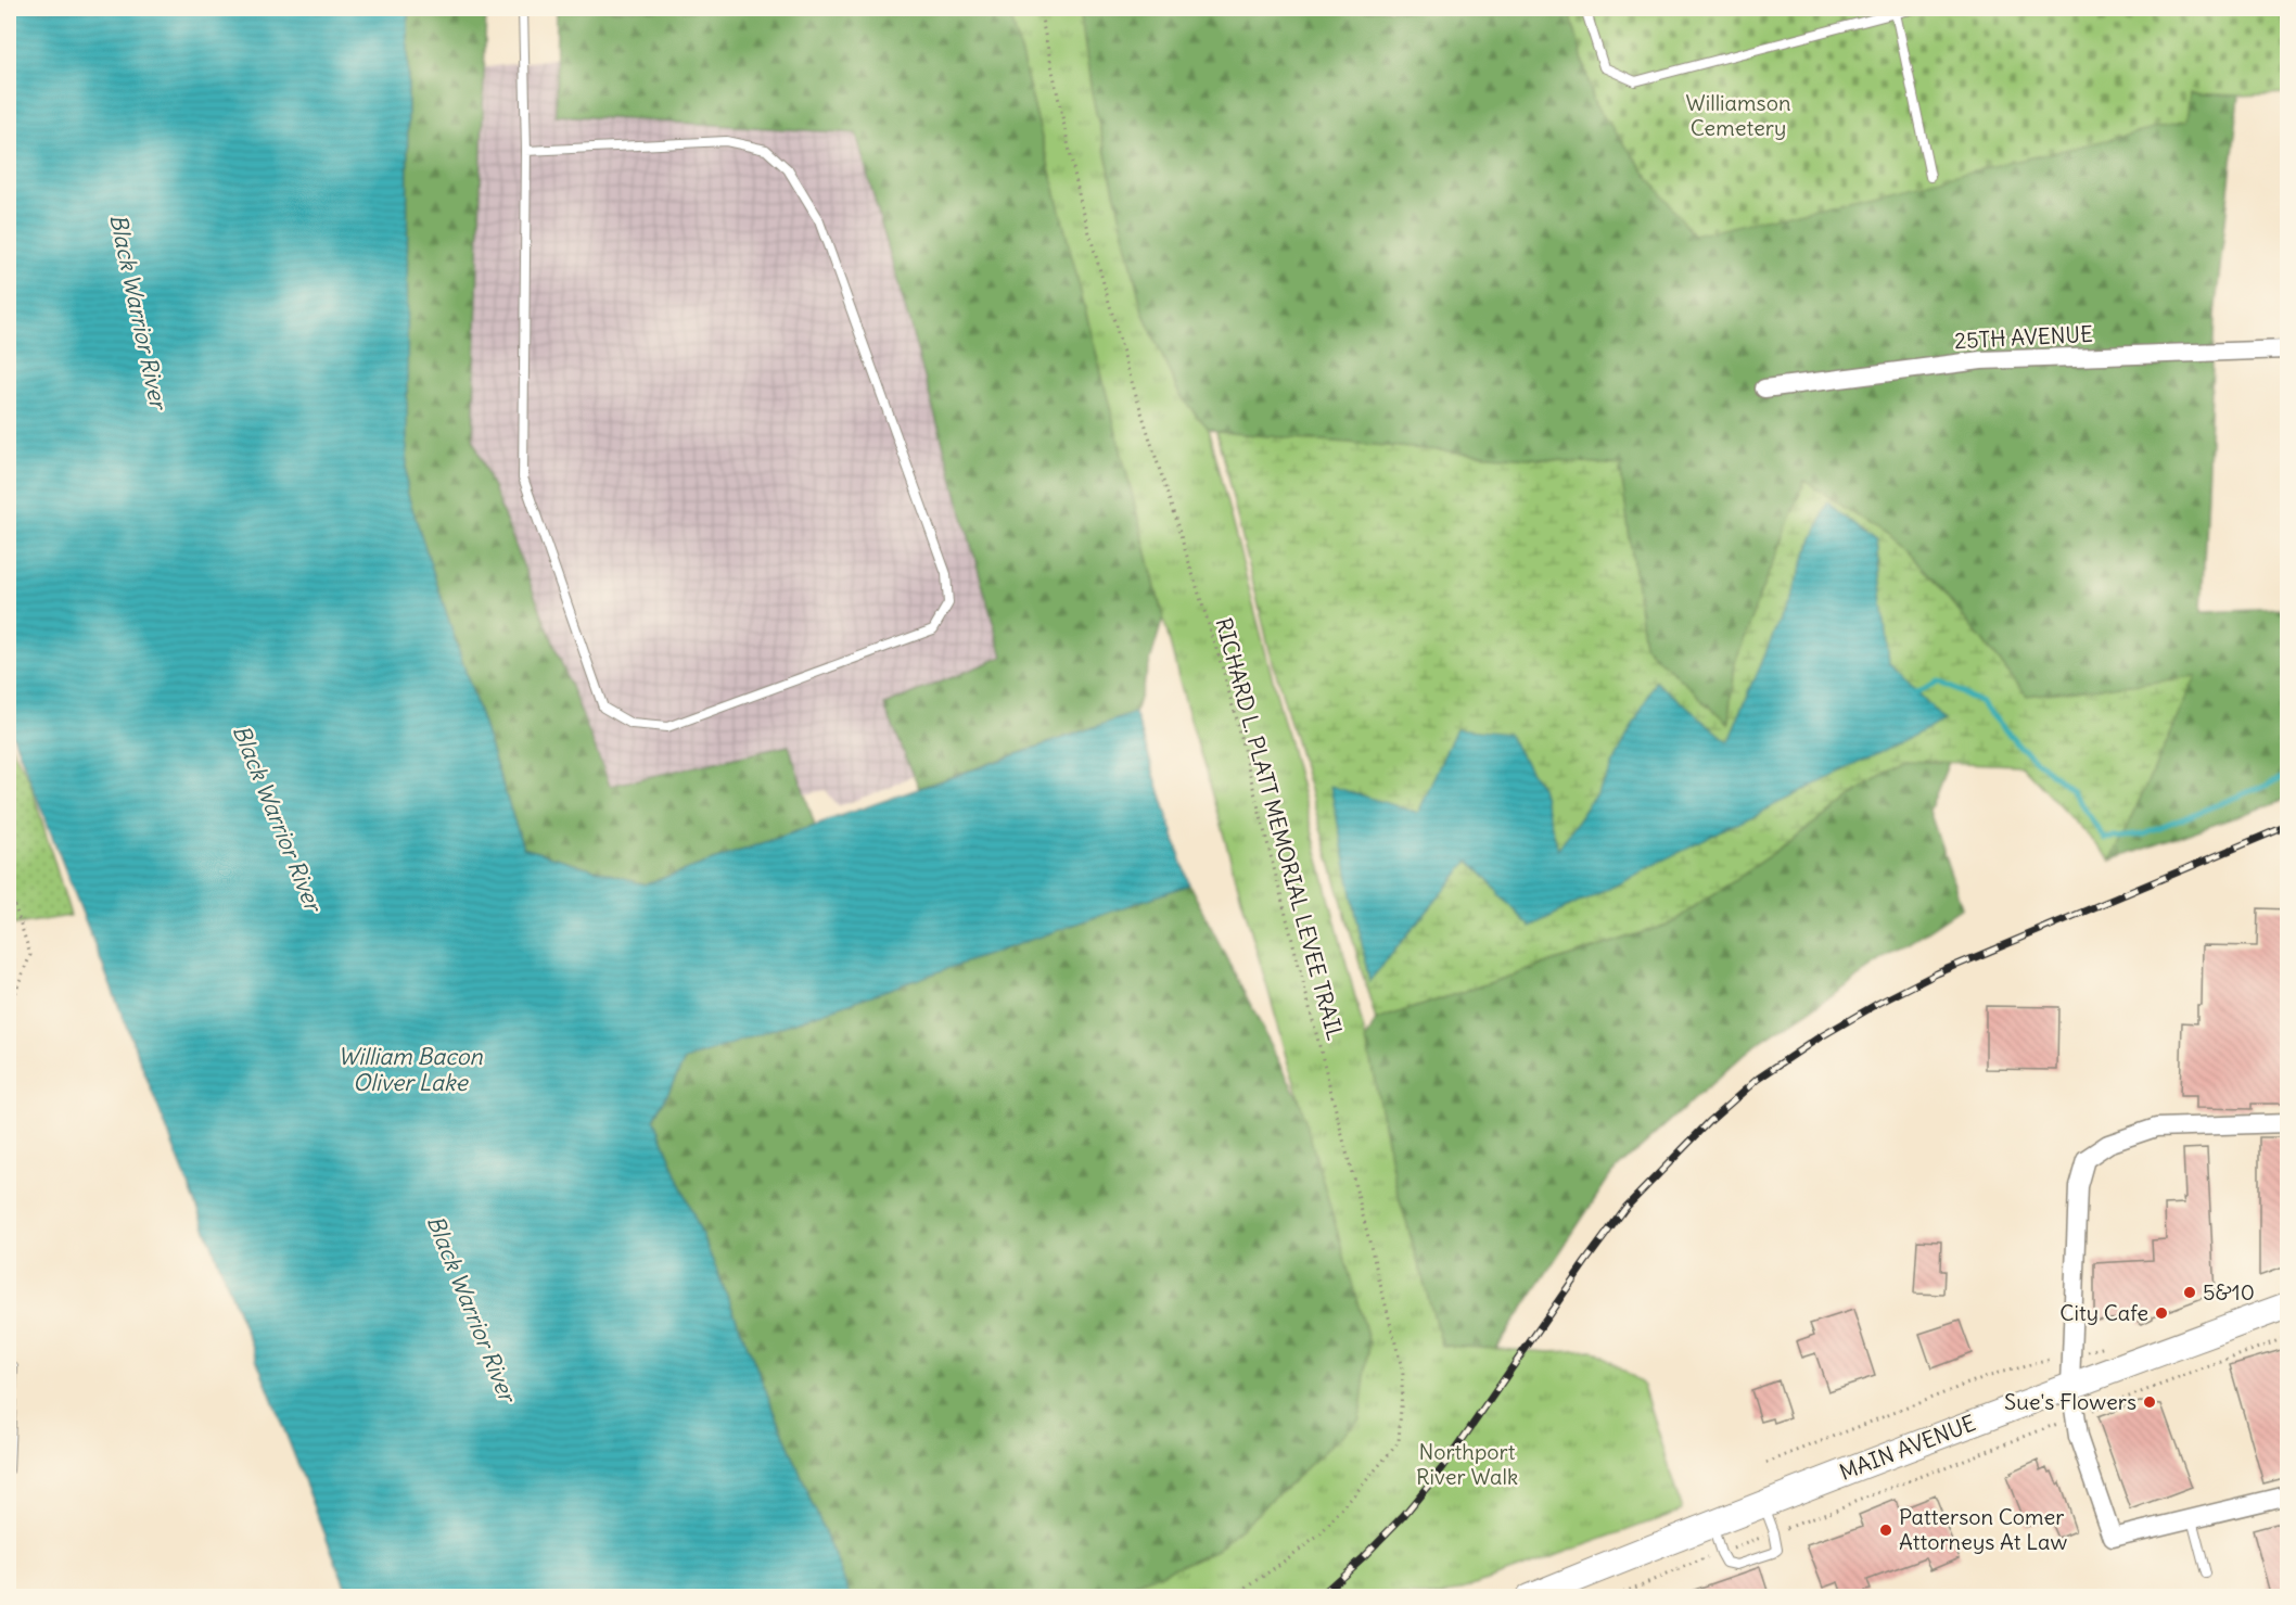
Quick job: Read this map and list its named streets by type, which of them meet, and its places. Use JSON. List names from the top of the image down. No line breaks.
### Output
{"streets":{"main road":["MAIN AVENUE"],"street":["25TH AVENUE"],"path":["RICHARD L. PLATT MEMORIAL LEVEE TRAIL"]},"water":["Black Warrior River","William Bacon Oliver Lake"],"parks":["Williamson Cemetery","Northport River Walk"],"places":["5&10","City Cafe","Sue's Flowers","Patterson Comer Attorneys At Law"]}
